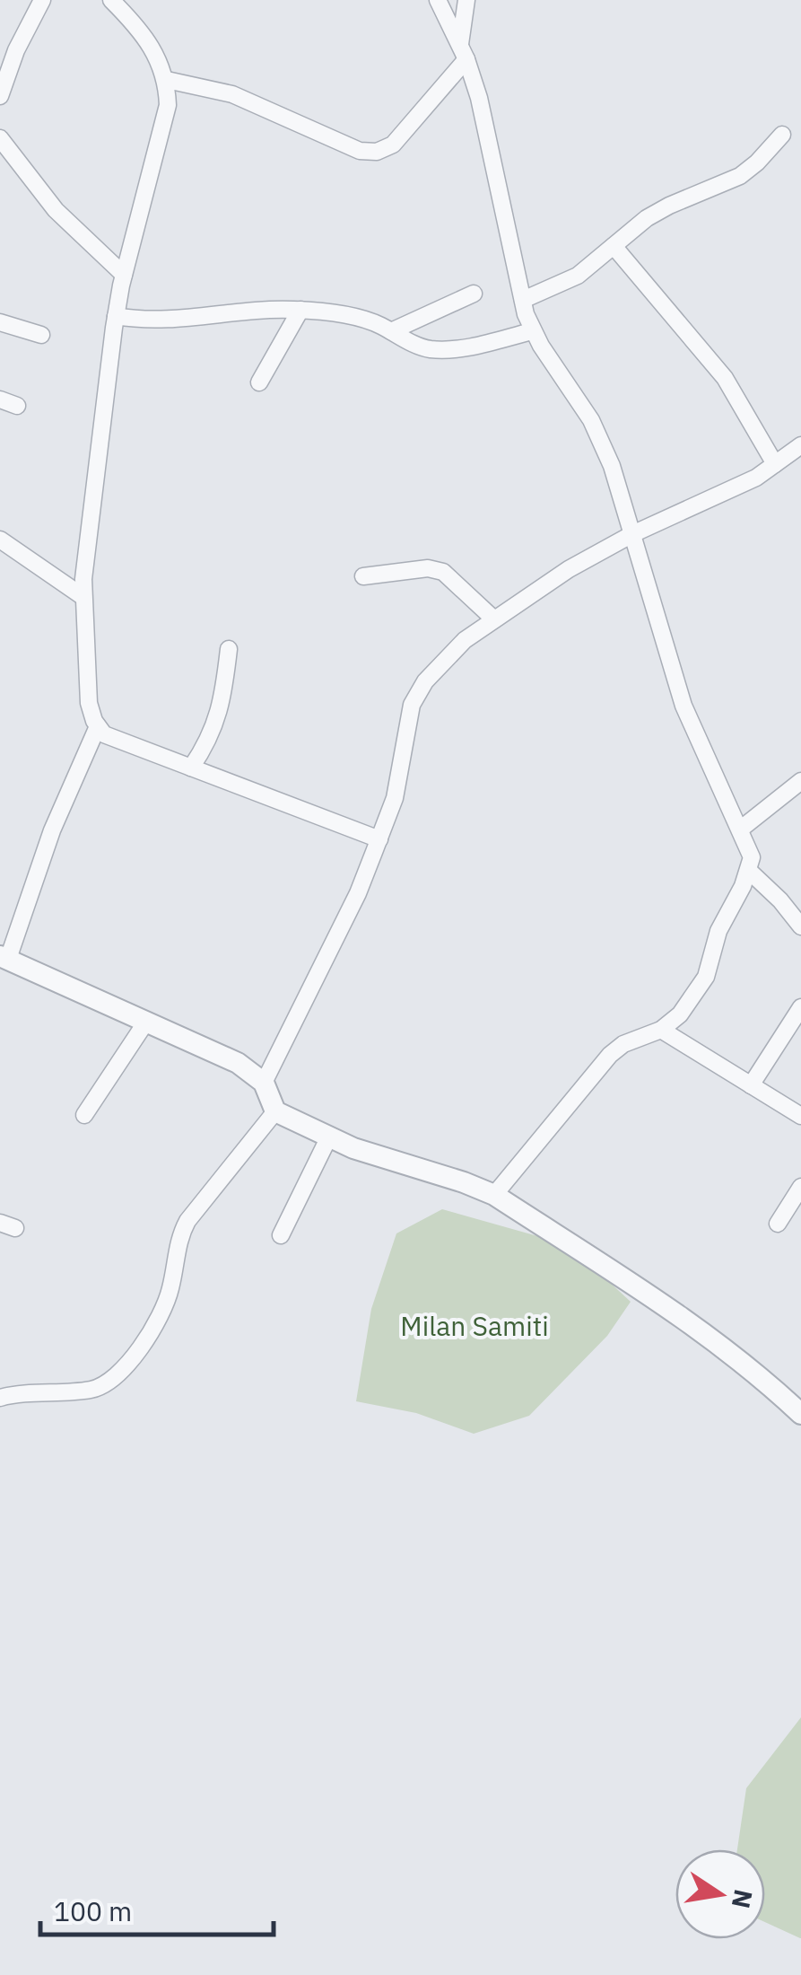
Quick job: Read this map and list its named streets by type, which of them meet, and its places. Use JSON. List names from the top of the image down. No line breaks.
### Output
{"parks":["Milan Samiti"],"scale_bar":"100 m","north":"right"}
